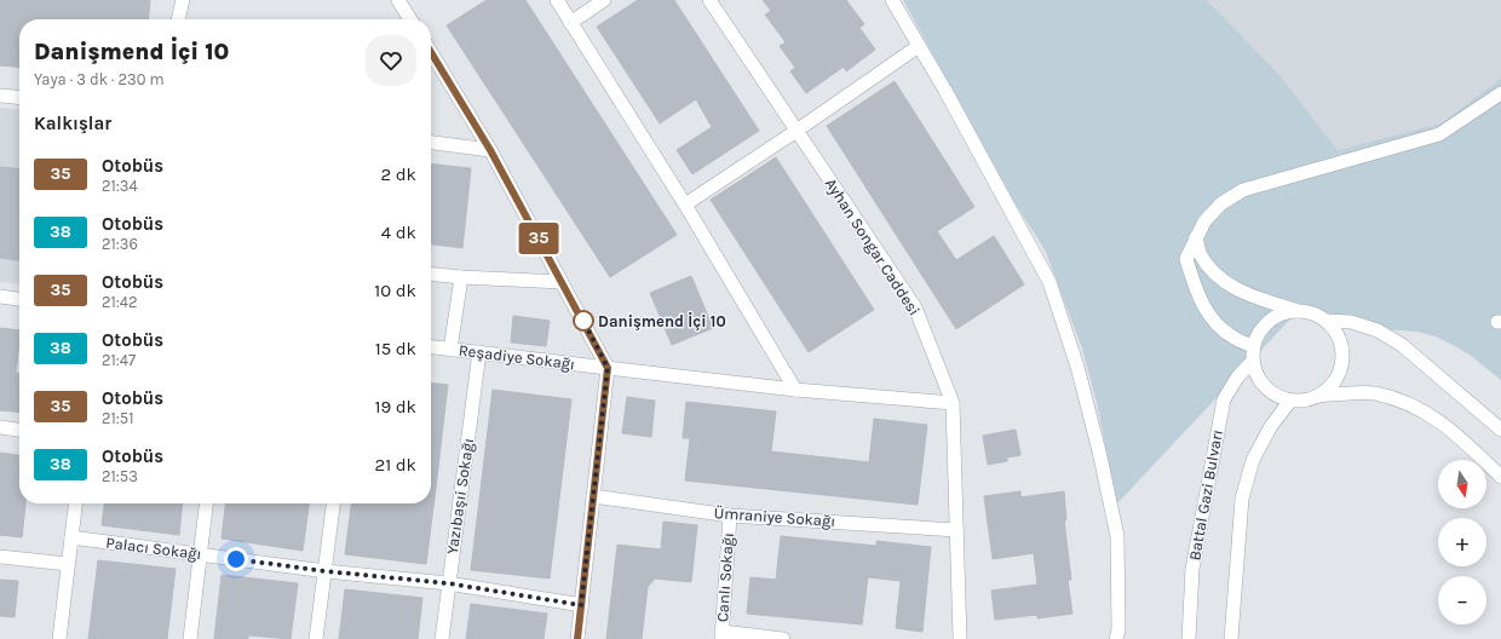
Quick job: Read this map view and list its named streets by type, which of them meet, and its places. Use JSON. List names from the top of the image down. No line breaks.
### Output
{"streets":{"street":["Ayhan Songar Caddesi","Reşadiye Sokağı","Battal Gazi Bulvarı","Yazıbaşıi Sokağı","Ümraniye Sokağı","Palacı Sokağı","Canlı Sokağı"]},"crossings":[["Ayhan Songar Caddesi","Reşadiye Sokağı"],["Ayhan Songar Caddesi","Ümraniye Sokağı"],["Reşadiye Sokağı","Yazıbaşıi Sokağı"],["Yazıbaşıi Sokağı","Palacı Sokağı"],["Ümraniye Sokağı","Canlı Sokağı"]],"places":["Danişmend İçi 10"],"lines":["bus line 35"],"north":"bottom","page":{"on_map":"35","heading":[["Danişmend İçi 10","Yaya · 3 dk · 230 m"],"Kalkışlar"],"list":[{"mark":"35","name":"Otobüs","note":"21:34","value":"2 dk"},{"mark":"38","name":"Otobüs","note":"21:36","value":"4 dk"},{"mark":"35","name":"Otobüs","note":"21:42","value":"10 dk"},{"mark":"38","name":"Otobüs","note":"21:47","value":"15 dk"},{"mark":"35","name":"Otobüs","note":"21:51","value":"19 dk"},{"mark":"38","name":"Otobüs","note":"21:53","value":"21 dk"}],"map_buttons":["+","−"]}}
